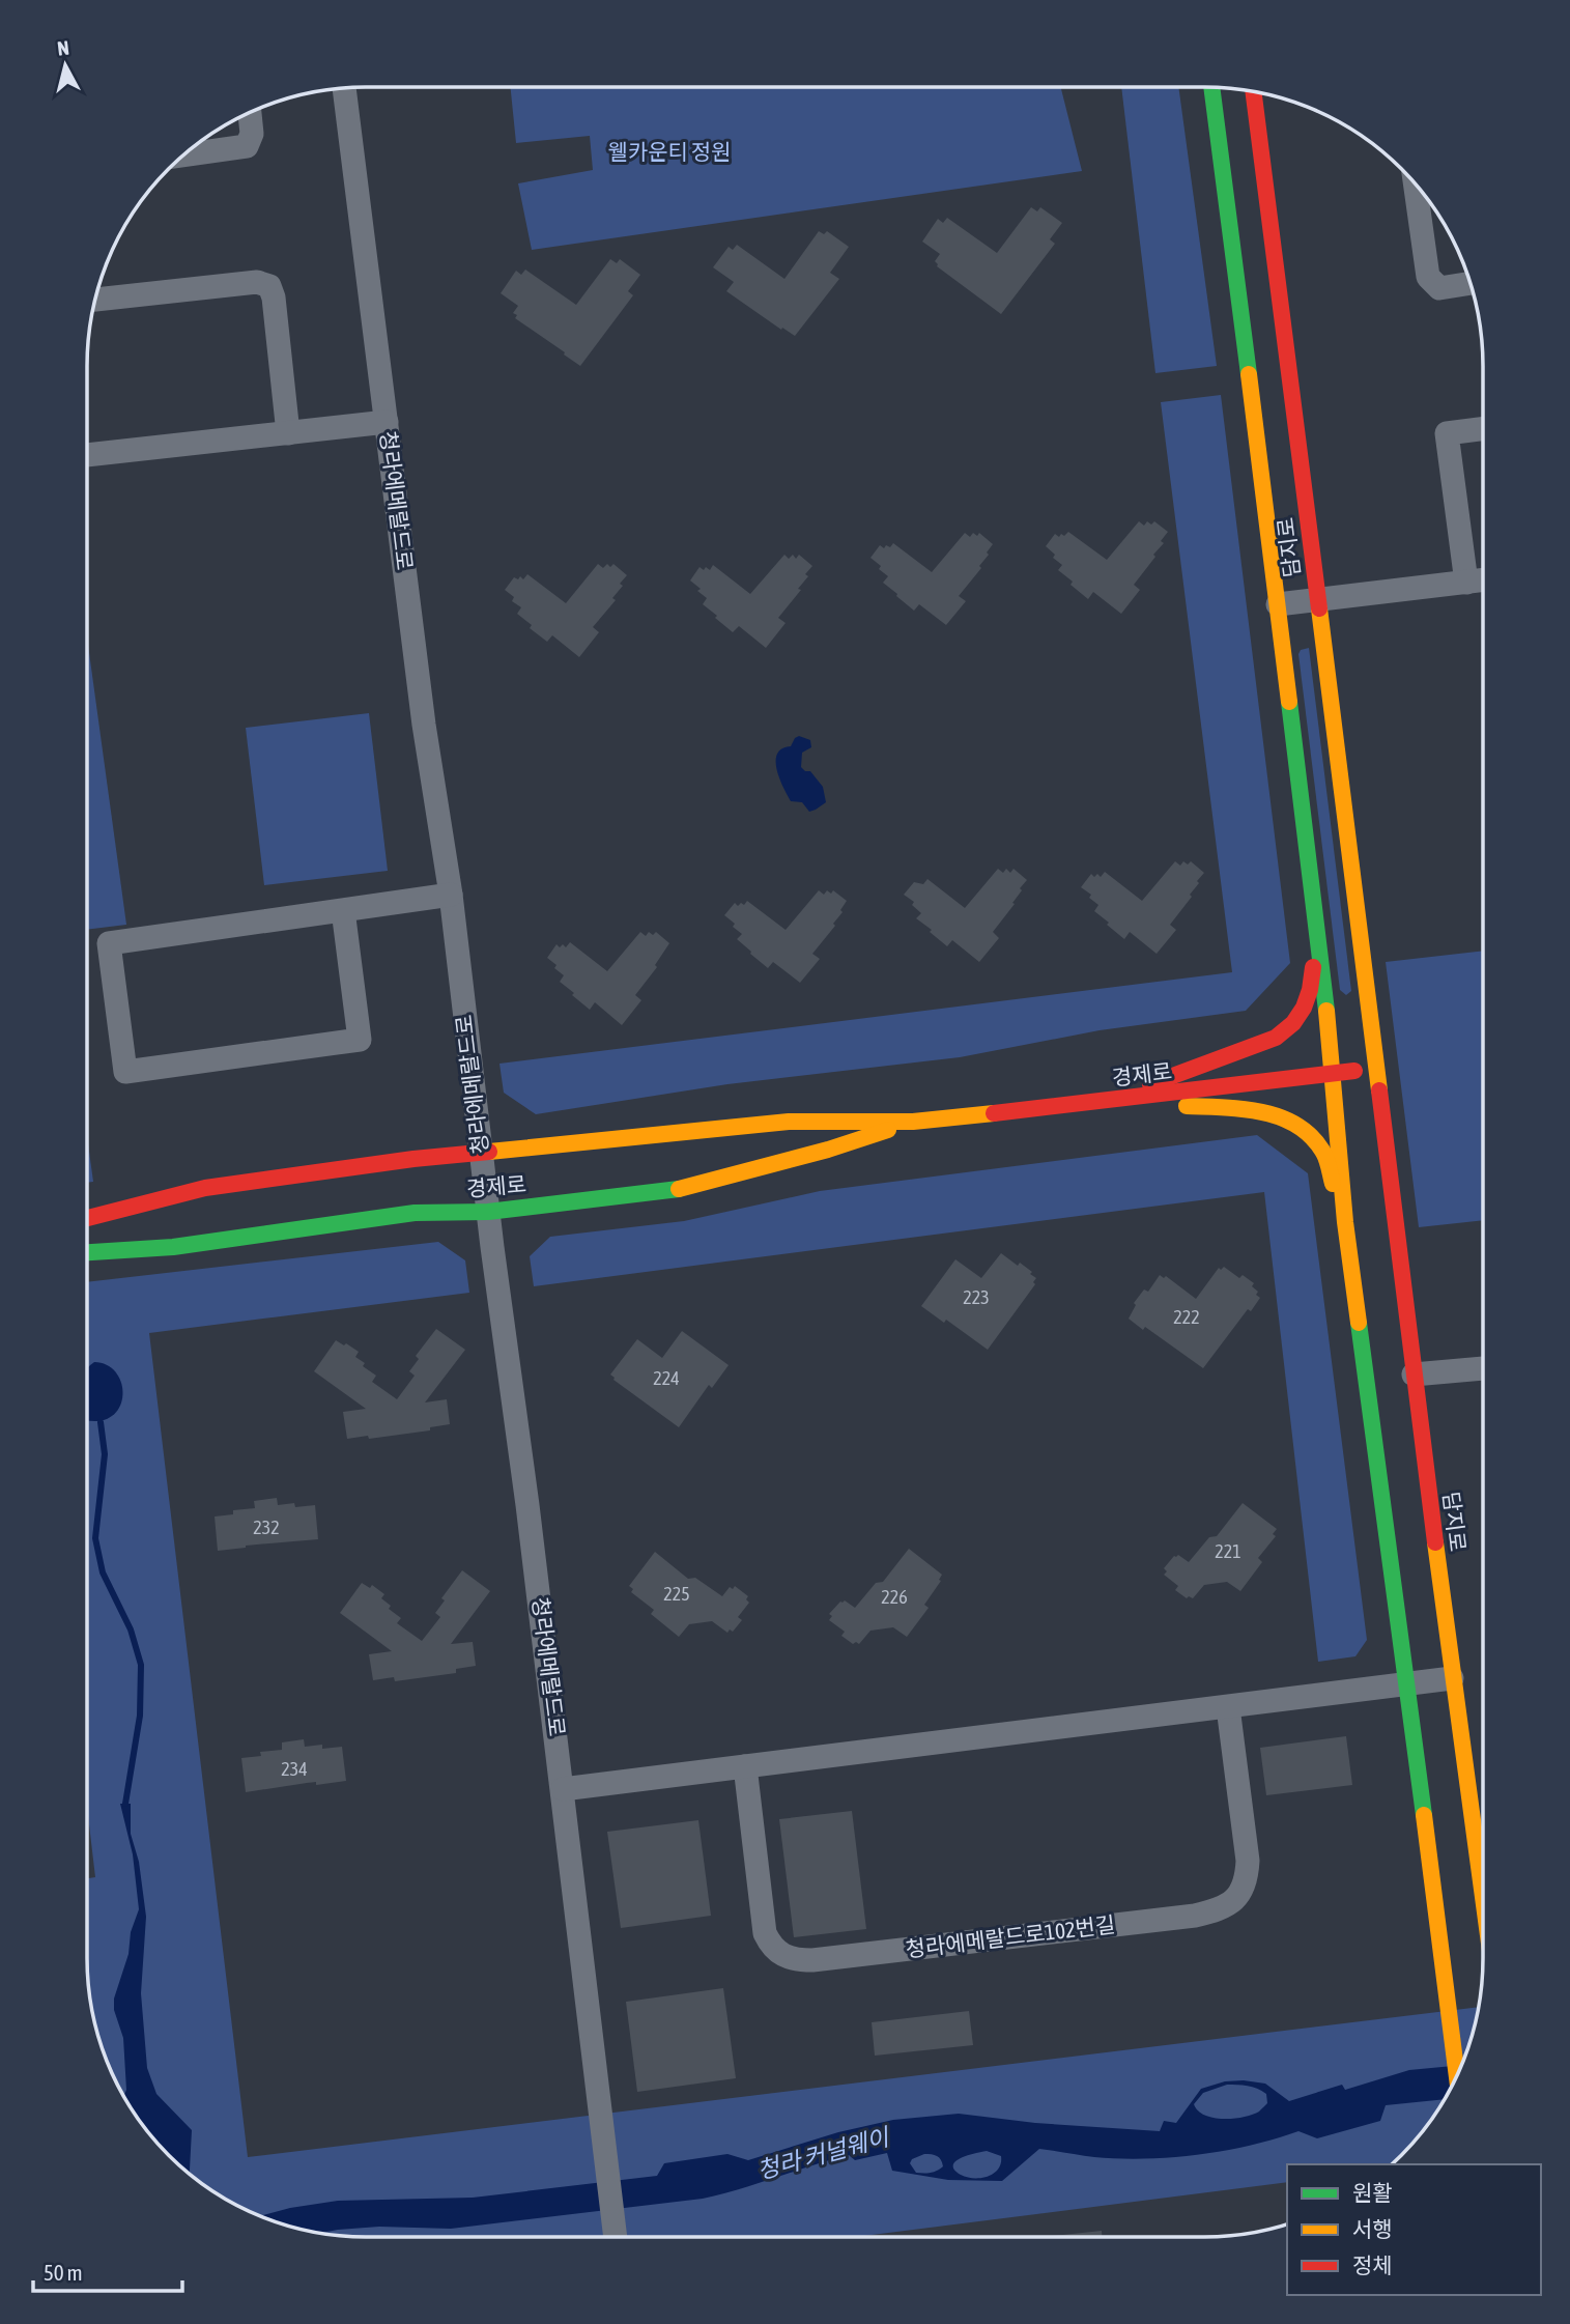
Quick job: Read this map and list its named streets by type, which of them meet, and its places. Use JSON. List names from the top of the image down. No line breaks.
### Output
{"streets":{"main road":["담지로","경제로"],"street":["청라에메랄드로","청라에메랄드로102번길"]},"crossings":[["청라에메랄드로","경제로"],["담지로","경제로"]],"water":["청라 커널웨이"],"parks":["웰카운티 정원"],"house_numbers":["223","222","224","232","221","225","226","234"],"legend":["원활","서행","정체"],"scale_bar":"50 m","north":"top"}
